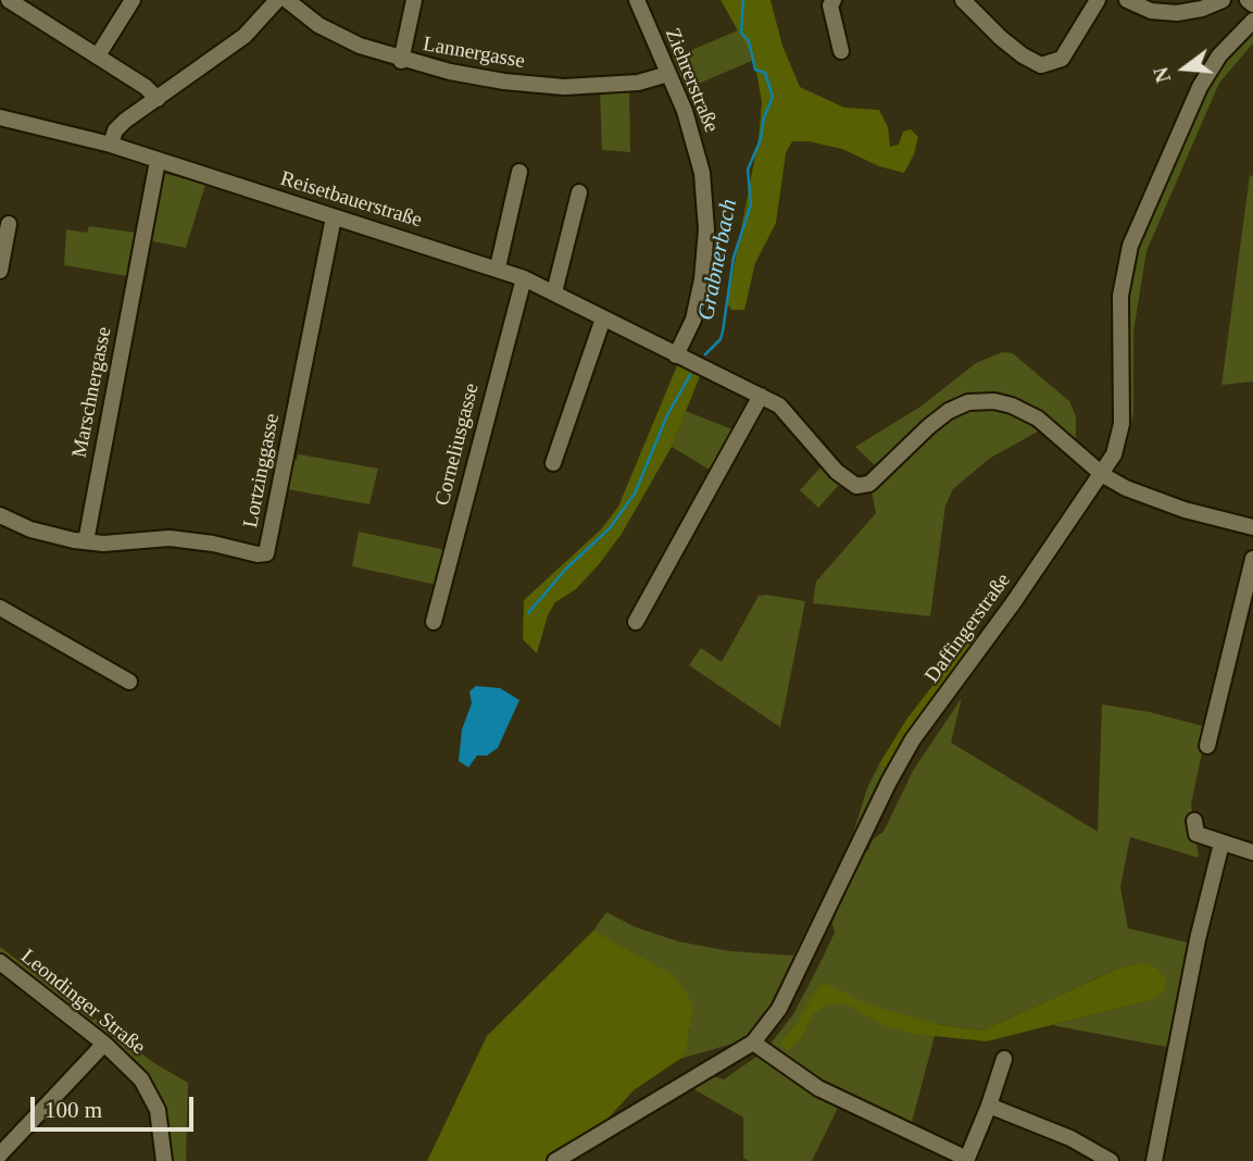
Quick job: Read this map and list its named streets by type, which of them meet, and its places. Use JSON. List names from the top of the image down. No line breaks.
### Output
{"streets":{"street":["Lannergasse","Ziehrerstraße","Reisetbauerstraße","Marschnergasse","Corneliusgasse","Lortzinggasse","Daffingerstraße","Leondinger Straße"]},"crossings":[["Lannergasse","Ziehrerstraße"],["Ziehrerstraße","Reisetbauerstraße"],["Reisetbauerstraße","Marschnergasse"],["Reisetbauerstraße","Corneliusgasse"],["Reisetbauerstraße","Lortzinggasse"],["Reisetbauerstraße","Daffingerstraße"],["Marschnergasse","Lortzinggasse"]],"water":["Grabnerbach"],"scale_bar":"100 m","north":"left"}
